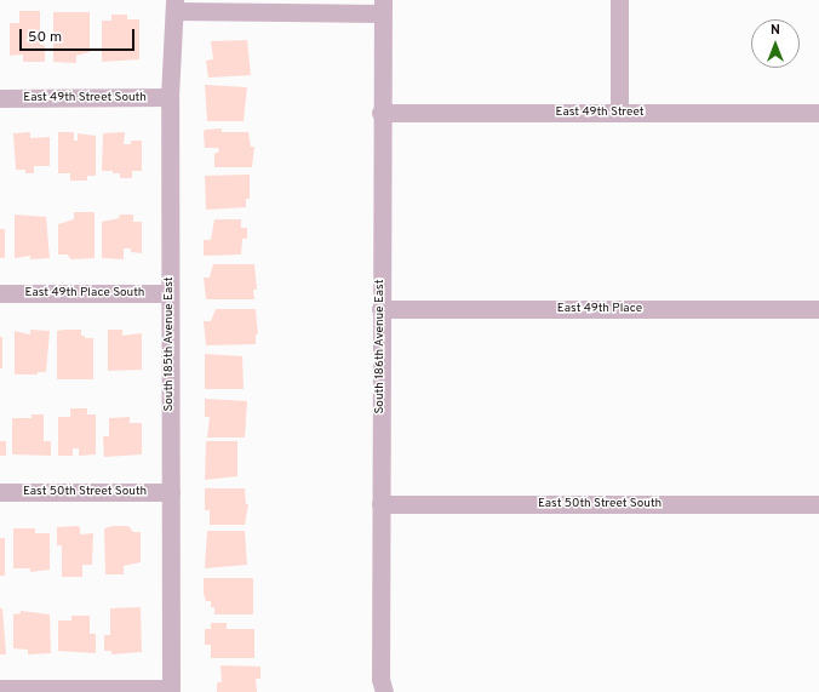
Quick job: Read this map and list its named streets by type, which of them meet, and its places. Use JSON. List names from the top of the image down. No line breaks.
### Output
{"streets":{"street":["East 49th Street South","East 49th Street","East 49th Place South","East 49th Place","South 185th Avenue East","South 186th Avenue East","East 50th Street South"]},"crossings":[["East 49th Street South","South 185th Avenue East"],["East 49th Street","South 186th Avenue East"],["East 49th Place South","South 185th Avenue East"],["East 49th Place","South 186th Avenue East"],["South 185th Avenue East","East 50th Street South"],["South 186th Avenue East","East 50th Street South"]],"scale_bar":"50 m","north":"top"}
